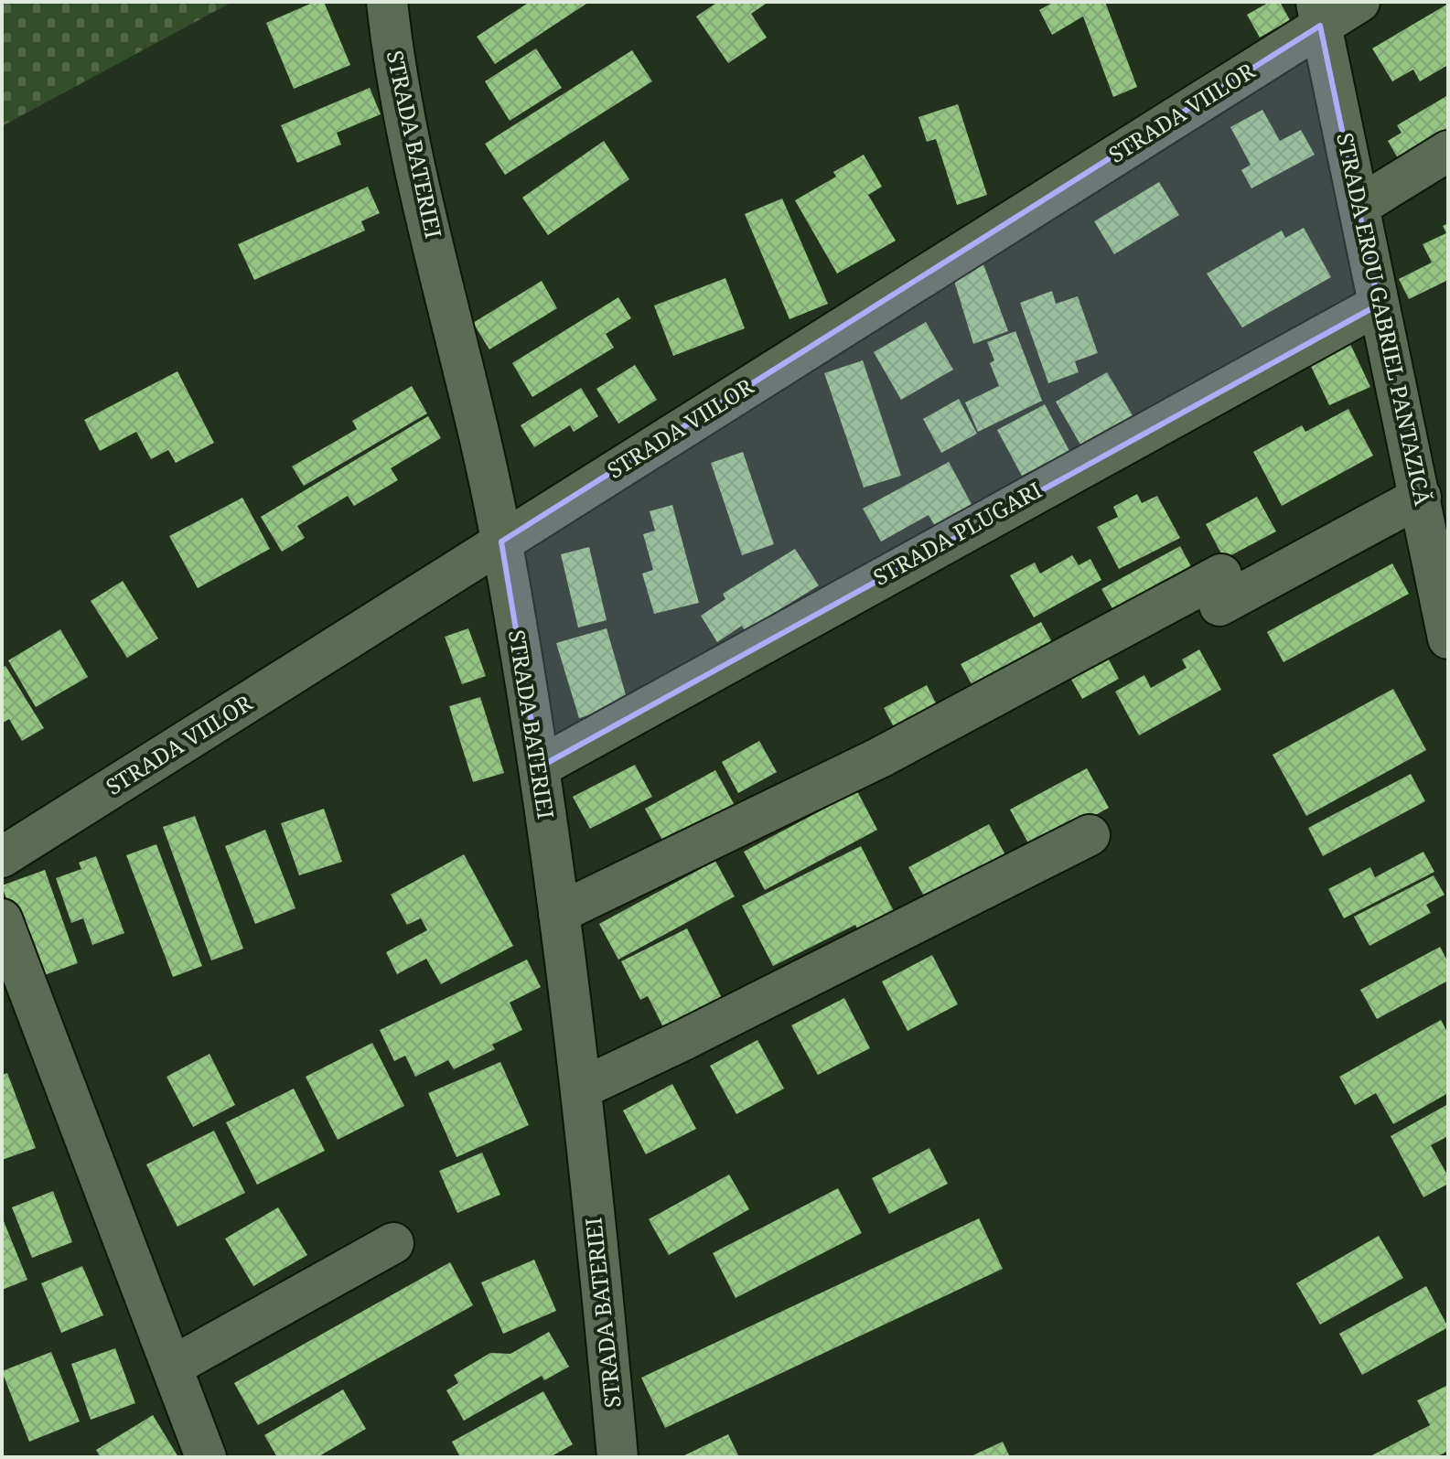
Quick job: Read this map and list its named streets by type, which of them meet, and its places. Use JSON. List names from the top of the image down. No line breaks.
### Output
{"streets":{"street":["STRADA VIILOR","STRADA BATERIEI","STRADA EROU GABRIEL PANTAZICĂ","STRADA PLUGARI"]},"crossings":[["STRADA VIILOR","STRADA BATERIEI"],["STRADA VIILOR","STRADA EROU GABRIEL PANTAZICĂ"],["STRADA BATERIEI","STRADA PLUGARI"],["STRADA EROU GABRIEL PANTAZICĂ","STRADA PLUGARI"]]}
